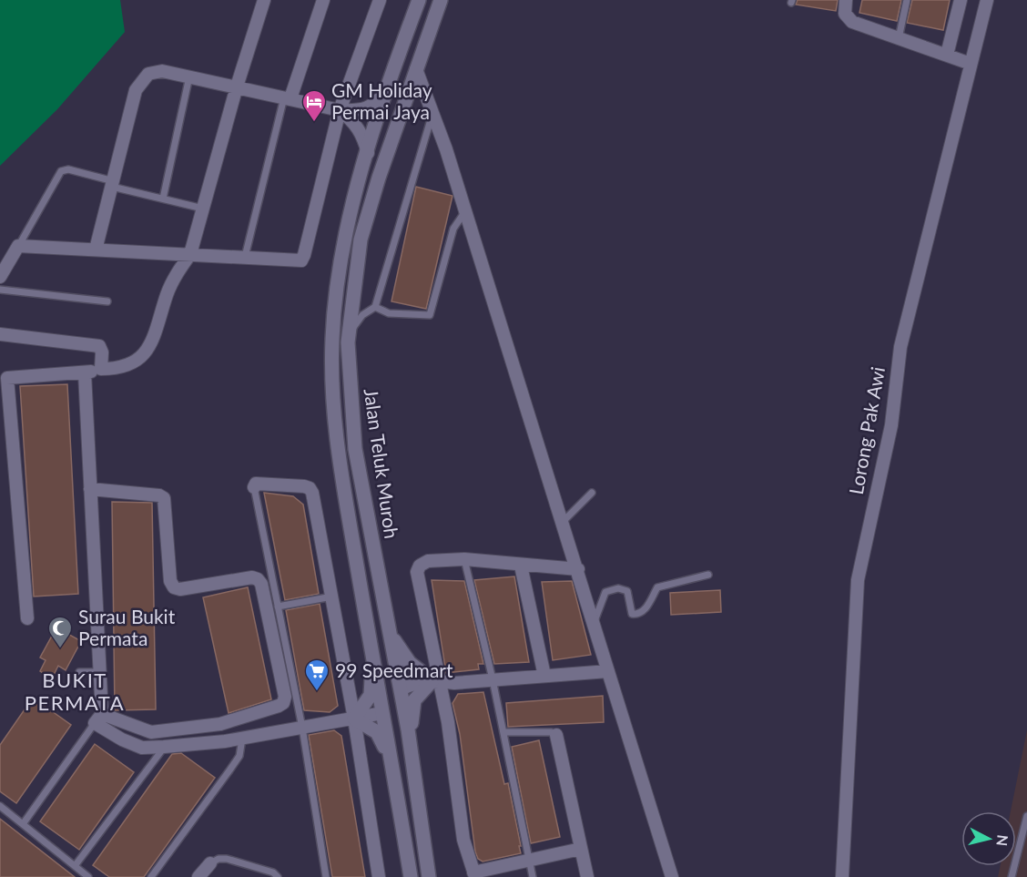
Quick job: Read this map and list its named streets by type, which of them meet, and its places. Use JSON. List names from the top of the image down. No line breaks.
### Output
{"streets":{"main road":["Jalan Teluk Muroh"],"street":["Lorong Pak Awi"]},"districts":["BUKIT PERMATA"],"places":{"hotel":["GM Holiday Permai Jaya"],"mosque":["Surau Bukit Permata"],"supermarket":["99 Speedmart"]},"north":"right"}
